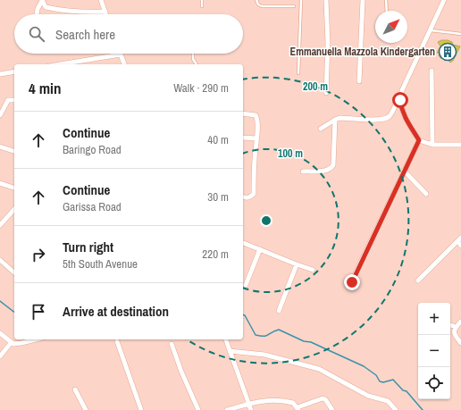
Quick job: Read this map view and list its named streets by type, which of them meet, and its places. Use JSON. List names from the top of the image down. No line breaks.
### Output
{"places":{"building":["Emmanuella Mazzola Kindergarten"]},"north":"top right","page":{"search":"Search here","heading":["4 min","Walk · 290 m"],"list":[["Continue","Baringo Road","40 m"],["Continue","Garissa Road","30 m"],["Turn right","5th South Avenue","220 m"],"Arrive at destination"],"map_buttons":["+","−"]},"rings":["200 m","100 m"]}
